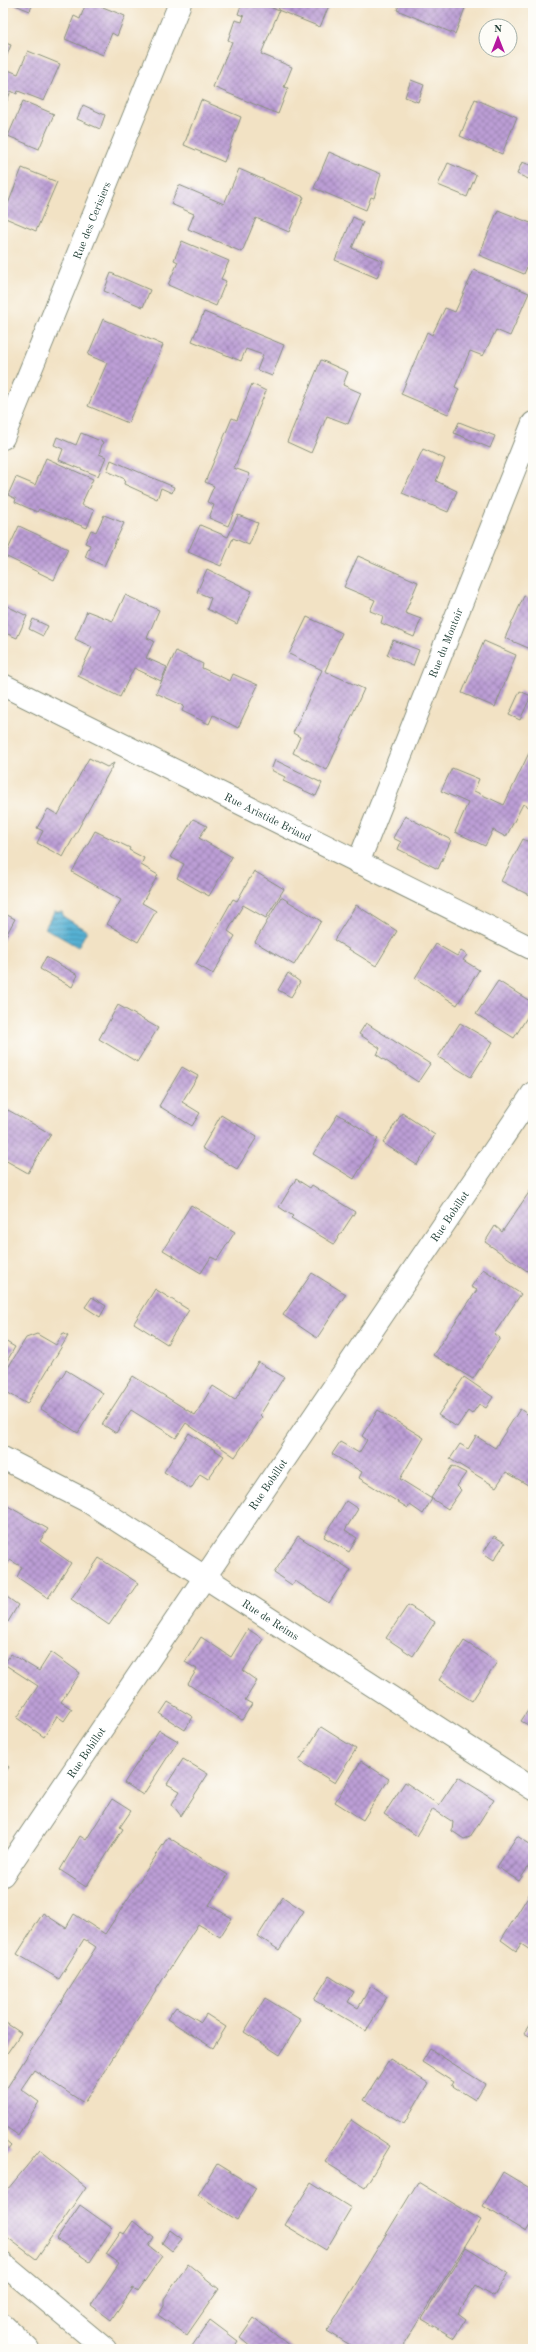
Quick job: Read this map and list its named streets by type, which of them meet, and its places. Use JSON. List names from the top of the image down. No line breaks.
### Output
{"streets":{"street":["Rue des Cerisiers","Rue du Montoir","Rue Aristide Briand","Rue Bobillot","Rue de Reims"]},"crossings":[["Rue du Montoir","Rue Aristide Briand"],["Rue Bobillot","Rue de Reims"]],"north":"top"}
